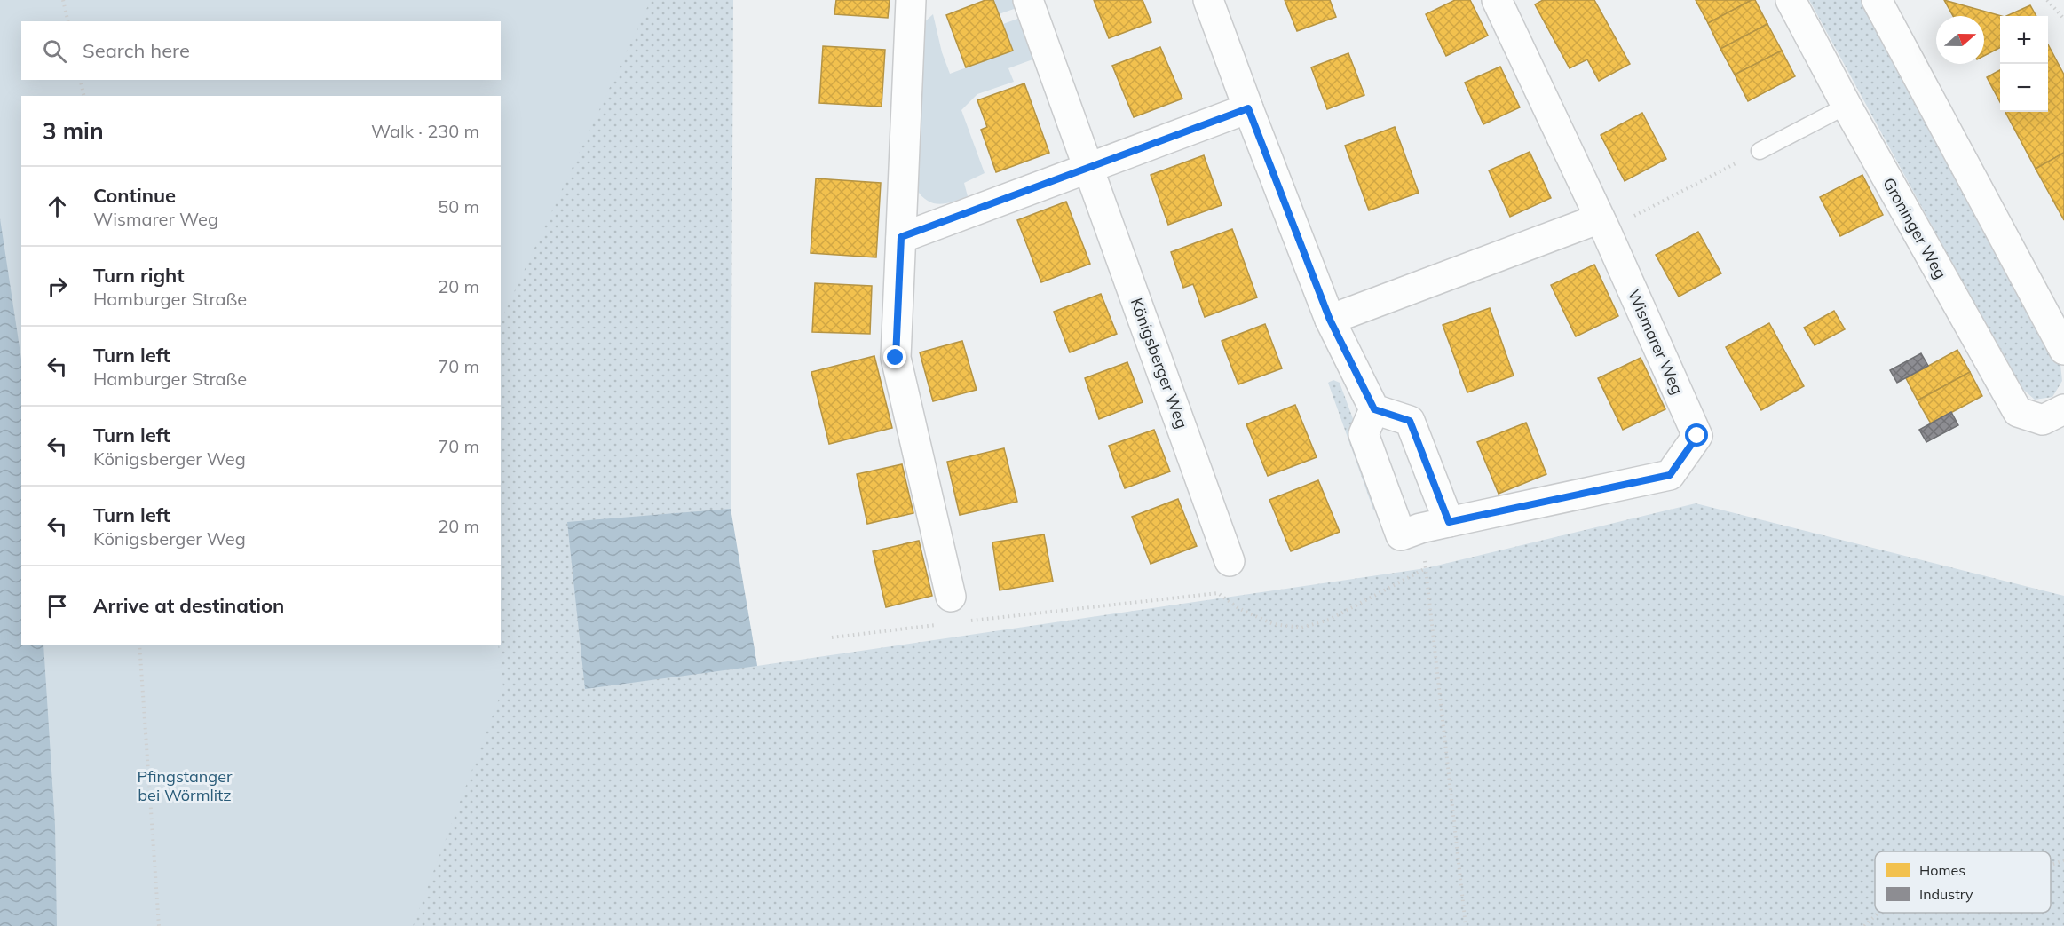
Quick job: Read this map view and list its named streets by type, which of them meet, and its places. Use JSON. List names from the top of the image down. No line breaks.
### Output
{"streets":{"street":["Groninger Weg","Wismarer Weg","Königsberger Weg"]},"parks":["Pfingstanger bei Wörmlitz"],"legend":["Homes","Industry"],"north":"right","page":{"map_buttons":["+","−"],"search":"Search here","heading":["3 min","Walk · 230 m"],"list":[["Continue","Wismarer Weg","50 m"],["Turn right","Hamburger Straße","20 m"],["Turn left","Hamburger Straße","70 m"],["Turn left","Königsberger Weg","70 m"],["Turn left","Königsberger Weg","20 m"],"Arrive at destination"]}}
